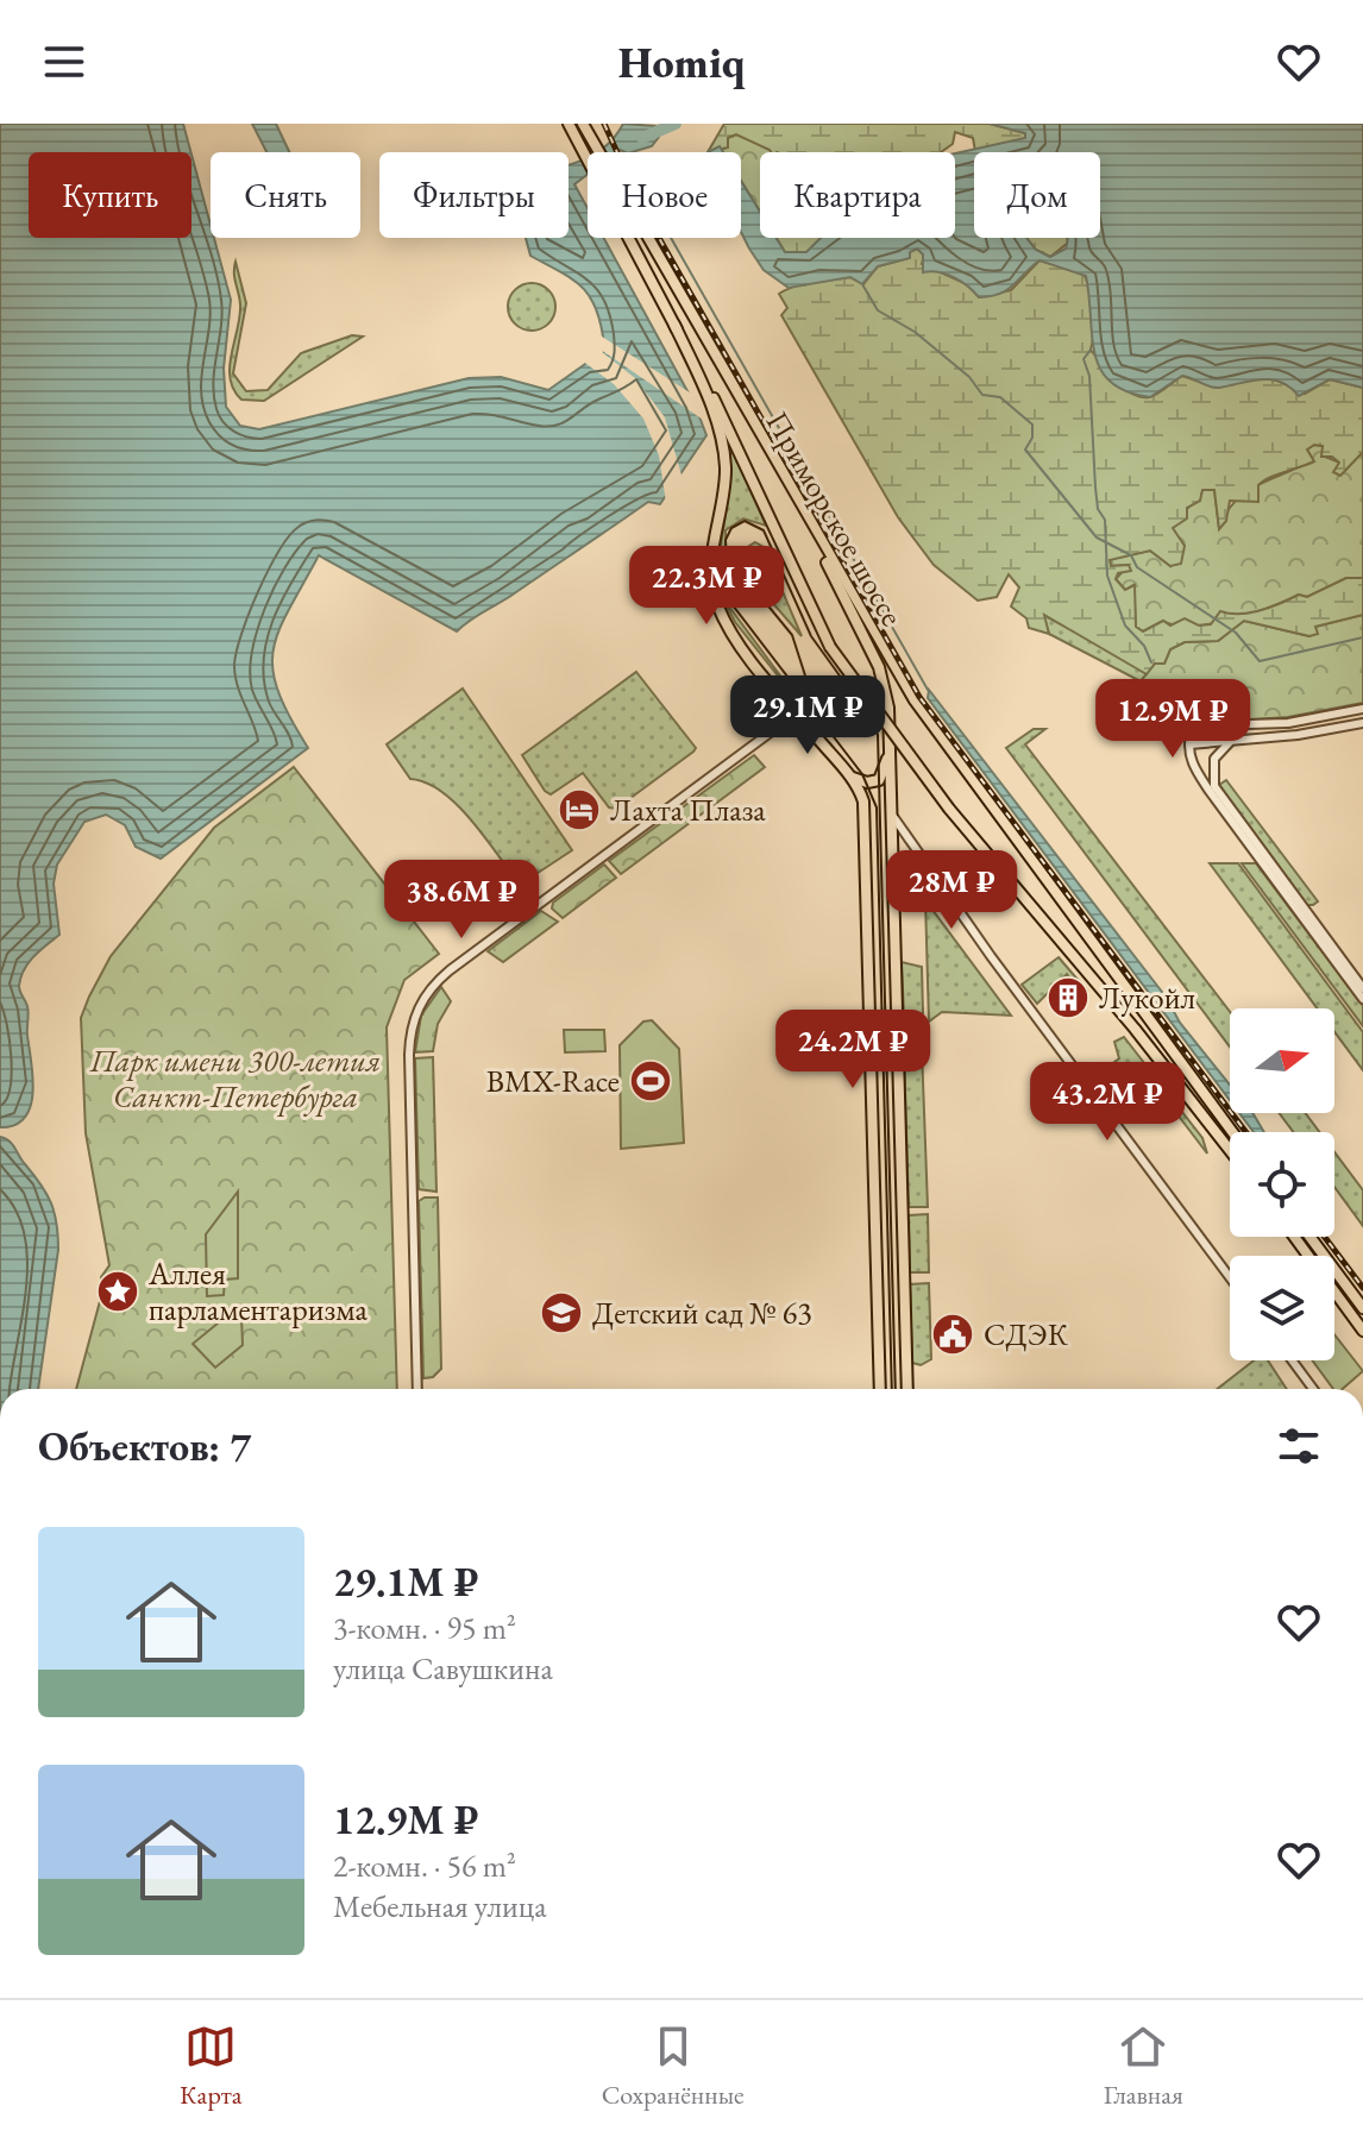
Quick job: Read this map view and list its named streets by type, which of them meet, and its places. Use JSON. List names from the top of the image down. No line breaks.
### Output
{"streets":{"main road":["Приморское шоссе"]},"parks":["Парк имени 300-летия Санкт-Петербурга"],"places":{"hotel":["Лахта Плаза"],"building":["Лукойл"],"sports":["BMX-Race"],"place":["Аллея парламентаризма"],"school or university":["Детский сад № 63"],"public building":["СДЭК"]},"north":"right","page":{"header":"Homiq","chip":["Купить","Снять","Фильтры","Новое","Квартира","Дом"],"price":["22.3M ₽","29.1M ₽","12.9M ₽","28M ₽","38.6M ₽","24.2M ₽","43.2M ₽"],"heading":"Объектов: 7","list":[{"name":"29.1M ₽","note":"3-комн. · 95 m² · улица Савушкина"},{"name":"12.9M ₽","note":"2-комн. · 56 m² · Мебельная улица"}],"tabs":["Карта","Сохранённые","Главная"]}}
